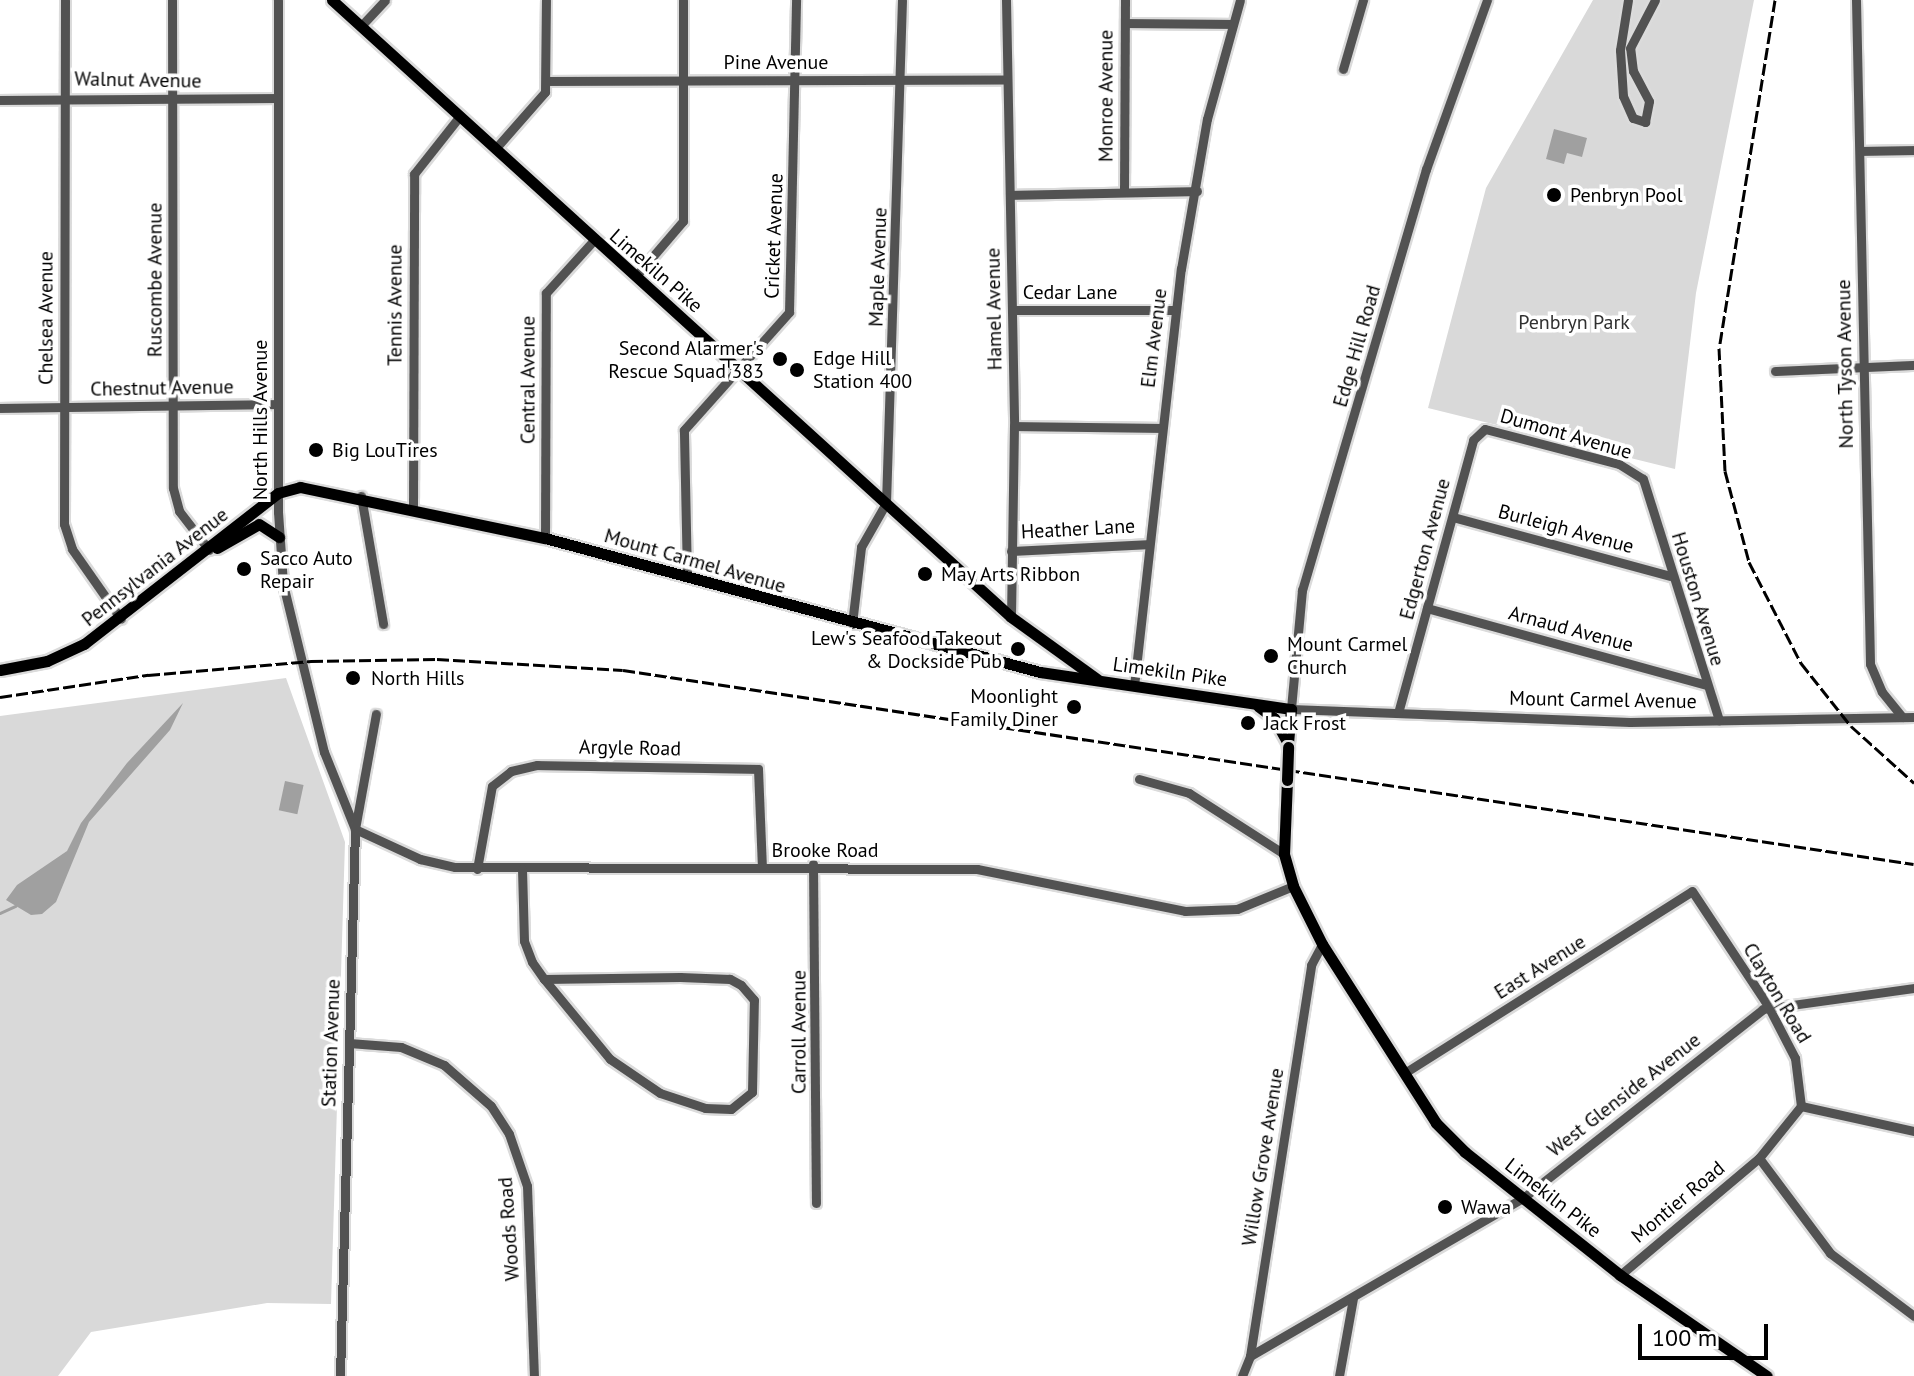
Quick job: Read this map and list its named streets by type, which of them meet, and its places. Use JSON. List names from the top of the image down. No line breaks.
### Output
{"streets":{"main road":["Limekiln Pike","Mount Carmel Avenue","Pennsylvania Avenue"],"street":["Pine Avenue","Walnut Avenue","Monroe Avenue","Cricket Avenue","Maple Avenue","Ruscombe Avenue","Cedar Lane","Tennis Avenue","Hamel Avenue","Chelsea Avenue","Elm Avenue","Edge Hill Road","North Tyson Avenue","Central Avenue","Chestnut Avenue","North Hills Avenue","Dumont Avenue","Heather Lane","Burleigh Avenue","Edgerton Avenue","Houston Avenue","Arnaud Avenue","Argyle Road","Brooke Road","East Avenue","Clayton Road","Carroll Avenue","Station Avenue","West Glenside Avenue","Willow Grove Avenue","Montier Road","Woods Road"]},"crossings":[["Pine Avenue","Cricket Avenue"],["Pine Avenue","Maple Avenue"],["Pine Avenue","Hamel Avenue"],["Walnut Avenue","Ruscombe Avenue"],["Walnut Avenue","Chelsea Avenue"],["Walnut Avenue","North Hills Avenue"],["Cricket Avenue","Limekiln Pike"],["Cricket Avenue","Mount Carmel Avenue"],["Maple Avenue","Limekiln Pike"],["Maple Avenue","Mount Carmel Avenue"],["Limekiln Pike","Tennis Avenue"],["Limekiln Pike","Hamel Avenue"],["Limekiln Pike","Elm Avenue"],["Limekiln Pike","Edge Hill Road"],["Limekiln Pike","Central Avenue"],["Limekiln Pike","Mount Carmel Avenue"],["Limekiln Pike","Brooke Road"],["Limekiln Pike","East Avenue"],["Limekiln Pike","West Glenside Avenue"],["Limekiln Pike","Willow Grove Avenue"],["Limekiln Pike","Montier Road"],["Ruscombe Avenue","Chestnut Avenue"],["Ruscombe Avenue","Pennsylvania Avenue"],["Cedar Lane","Hamel Avenue"],["Cedar Lane","Elm Avenue"],["Tennis Avenue","Mount Carmel Avenue"],["Hamel Avenue","Heather Lane"],["Chelsea Avenue","Chestnut Avenue"],["Chelsea Avenue","Pennsylvania Avenue"],["Elm Avenue","Heather Lane"],["Edge Hill Road","Mount Carmel Avenue"],["North Tyson Avenue","Mount Carmel Avenue"],["Central Avenue","Mount Carmel Avenue"],["Chestnut Avenue","North Hills Avenue"],["North Hills Avenue","Mount Carmel Avenue"],["North Hills Avenue","Pennsylvania Avenue"],["North Hills Avenue","Brooke Road"],["North Hills Avenue","Station Avenue"],["Dumont Avenue","Edgerton Avenue"],["Dumont Avenue","Houston Avenue"],["Burleigh Avenue","Edgerton Avenue"],["Burleigh Avenue","Houston Avenue"],["Edgerton Avenue","Mount Carmel Avenue"],["Edgerton Avenue","Arnaud Avenue"],["Mount Carmel Avenue","Pennsylvania Avenue"],["Mount Carmel Avenue","Houston Avenue"],["Houston Avenue","Arnaud Avenue"],["Argyle Road","Brooke Road"],["Brooke Road","Carroll Avenue"],["Brooke Road","Station Avenue"],["East Avenue","Clayton Road"],["Clayton Road","West Glenside Avenue"],["Station Avenue","Woods Road"],["West Glenside Avenue","Willow Grove Avenue"]],"parks":["Penbryn Park"],"places":["Penbryn Pool","Second Alarmer's Rescue Squad 383","Edge Hill Station 400","Big LouTires","Sacco Auto Repair","May Arts Ribbon","Lew's Seafood Takeout & Dockside Pub","Mount Carmel Church","North Hills","Moonlight Family Diner","Jack Frost","Wawa"],"scale_bar":"100 m"}
